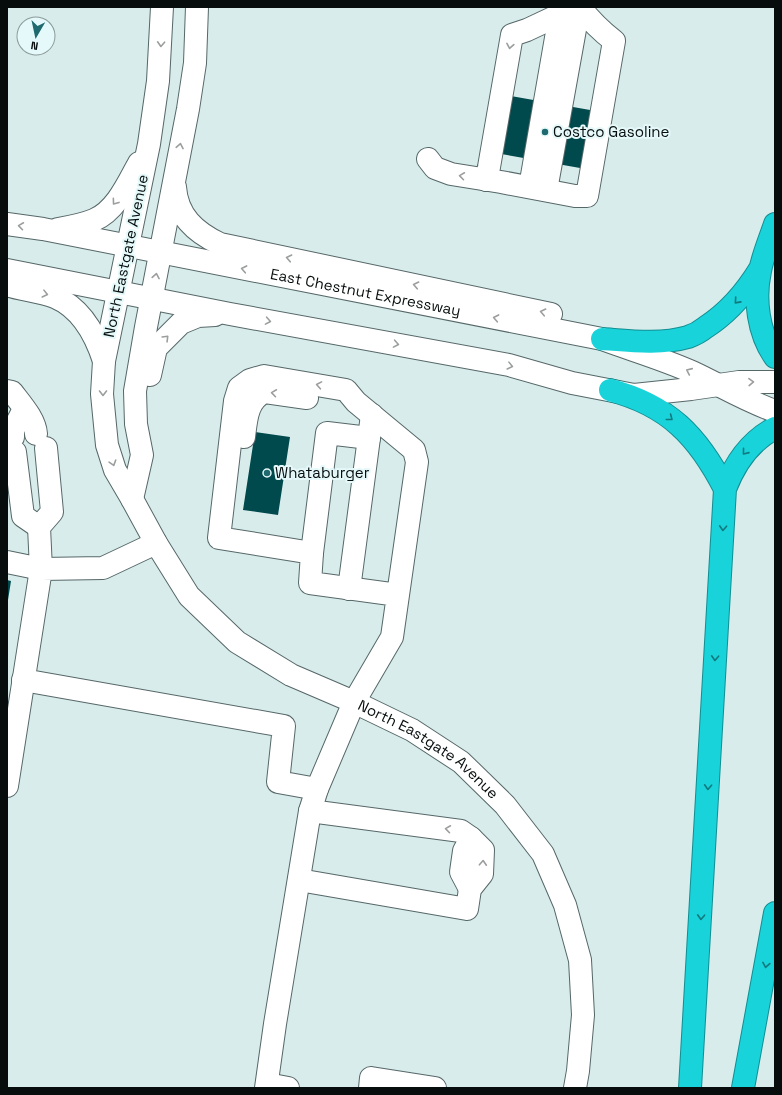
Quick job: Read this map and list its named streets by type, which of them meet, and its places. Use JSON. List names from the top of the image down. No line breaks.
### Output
{"streets":{"street":["North Eastgate Avenue","East Chestnut Expressway"]},"crossings":[["North Eastgate Avenue","East Chestnut Expressway"]],"places":["Costco Gasoline","Whataburger"],"north":"bottom"}
